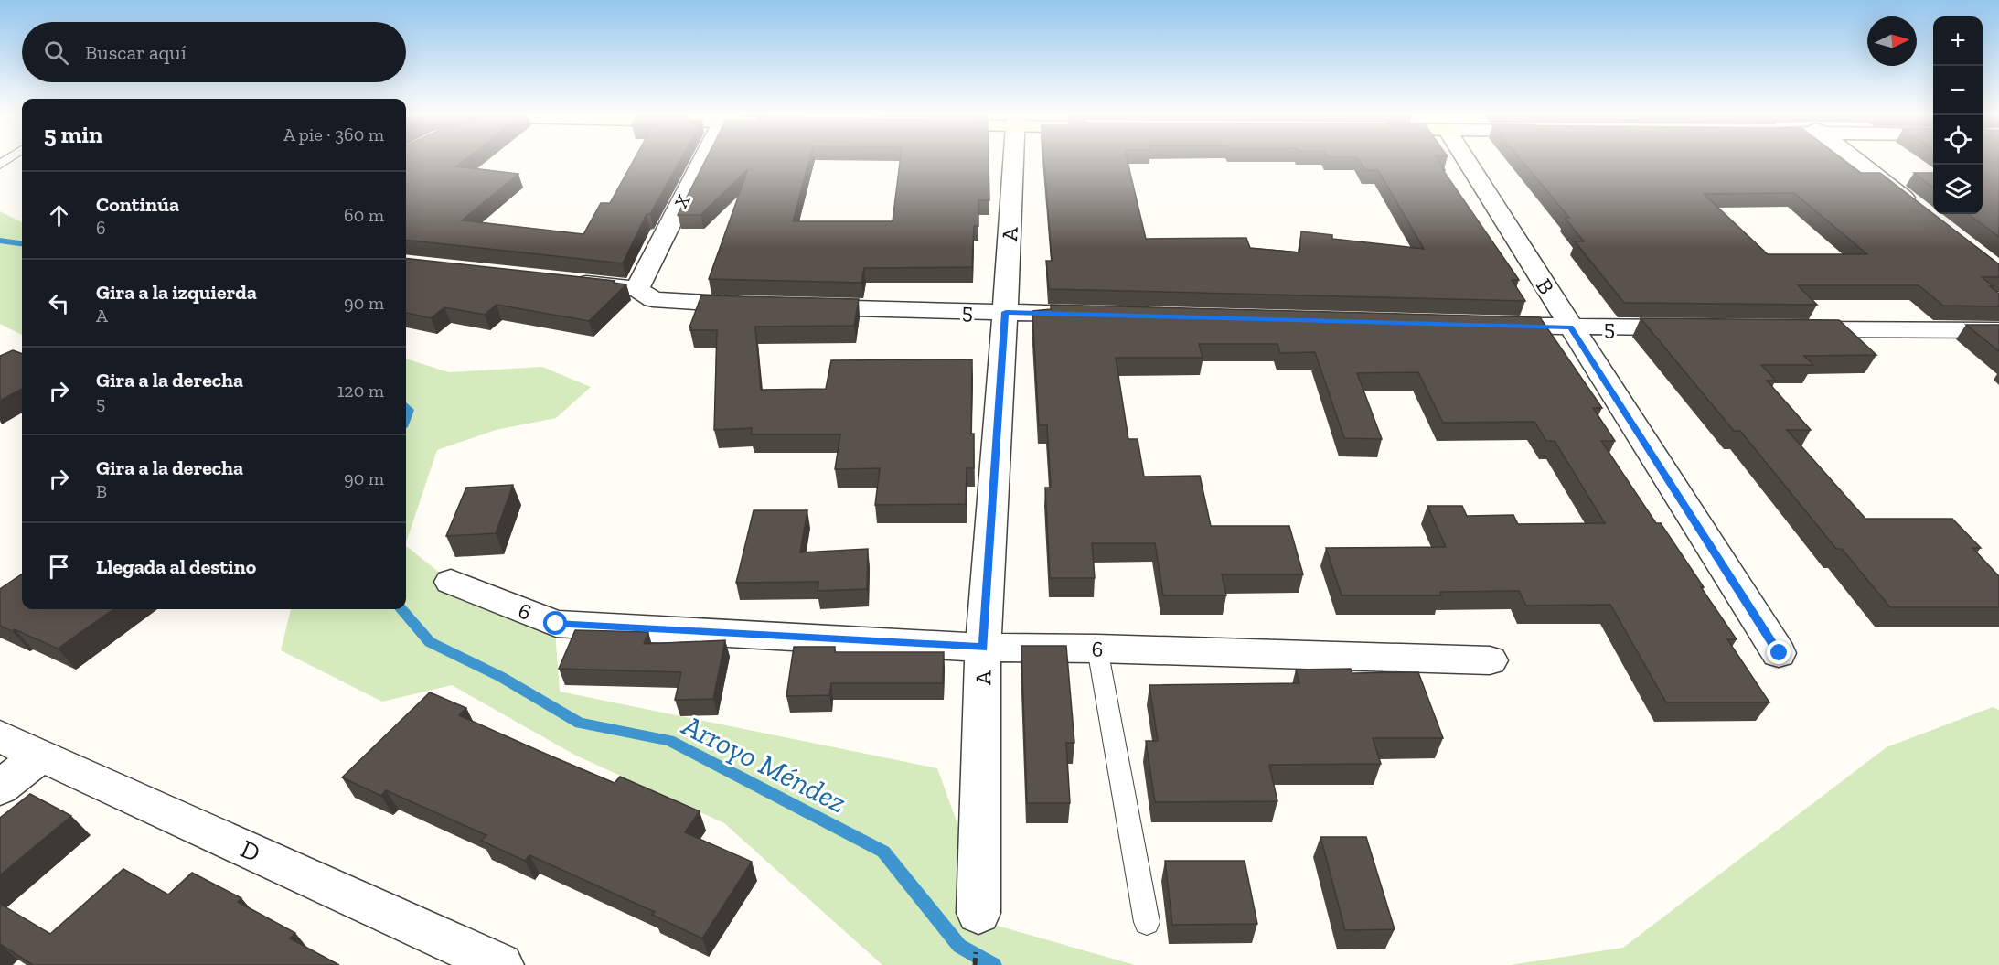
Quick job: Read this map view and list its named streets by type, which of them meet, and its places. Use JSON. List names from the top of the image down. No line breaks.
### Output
{"streets":{"street":["X","A","B","5","6","D"]},"crossings":[["A","5"],["A","6"],["B","5"]],"water":["Arroyo Méndez"],"north":"right","page":{"map_buttons":["+","−"],"search":"Buscar aquí","heading":["5 min","A pie · 360 m"],"list":[["Continúa","6","60 m"],["Gira a la izquierda","A","90 m"],["Gira a la derecha","5","120 m"],["Gira a la derecha","B","90 m"],"Llegada al destino"]}}
